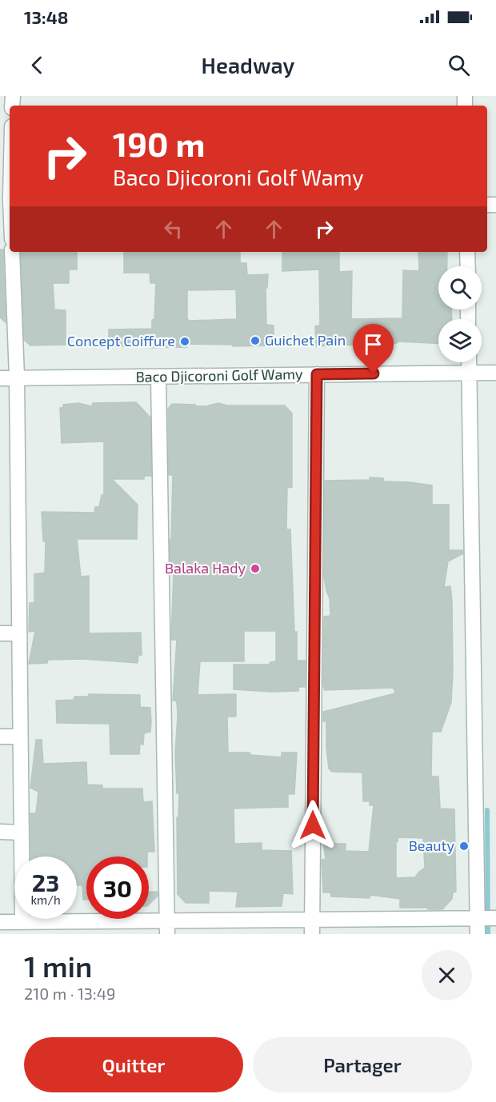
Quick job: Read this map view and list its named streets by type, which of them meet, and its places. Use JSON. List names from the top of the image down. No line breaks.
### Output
{"streets":{"street":["Baco Djicoroni Golf Wamy"]},"places":["Guichet Pain","Concept Coiffure","Balaka Hady","Beauty"],"page":{"status":"13:48","header":"Headway","turn":["190 m","Baco Djicoroni Golf Wamy"],"speed":"23 km/h","limit":"30","heading":["1 min","210 m · 13:49"],"buttons":["Quitter","Partager"]}}
